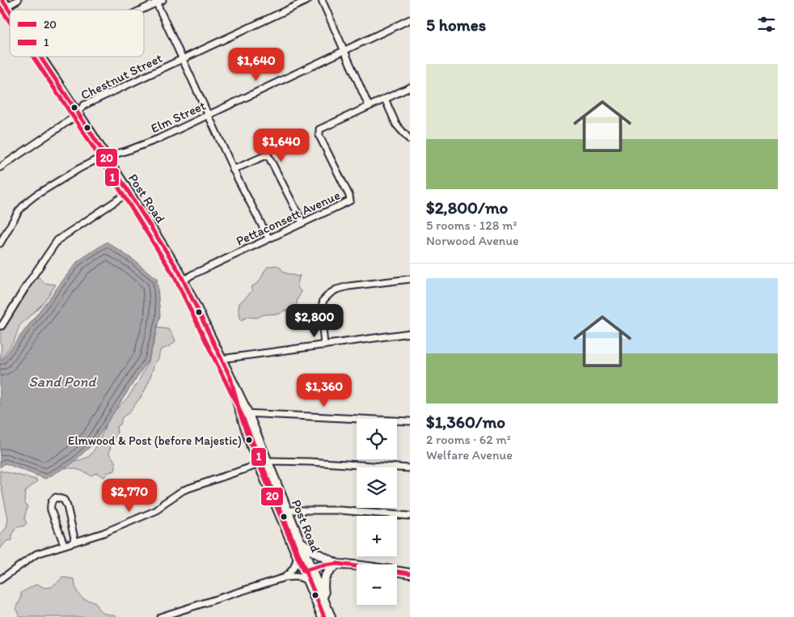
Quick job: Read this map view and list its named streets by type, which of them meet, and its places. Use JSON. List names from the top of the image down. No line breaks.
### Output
{"streets":{"main road":["Post Road"],"street":["Chestnut Street","Elm Street","Pettaconsett Avenue"]},"crossings":[["Chestnut Street","Post Road"],["Elm Street","Post Road"],["Post Road","Pettaconsett Avenue"]],"water":["Sand Pond"],"places":["Elmwood & Post (before Majestic)"],"lines":["transit line 20","transit line 1"],"legend":["20","1"],"page":{"heading":"5 homes","price":["$1,640","$1,640","$2,800","$1,360","$2,770"],"list":[{"name":"$2,800/mo","note":"5 rooms · 128 m² · Norwood Avenue"},{"name":"$1,360/mo","note":"2 rooms · 62 m² · Welfare Avenue"}],"map_buttons":["+","−"]}}
